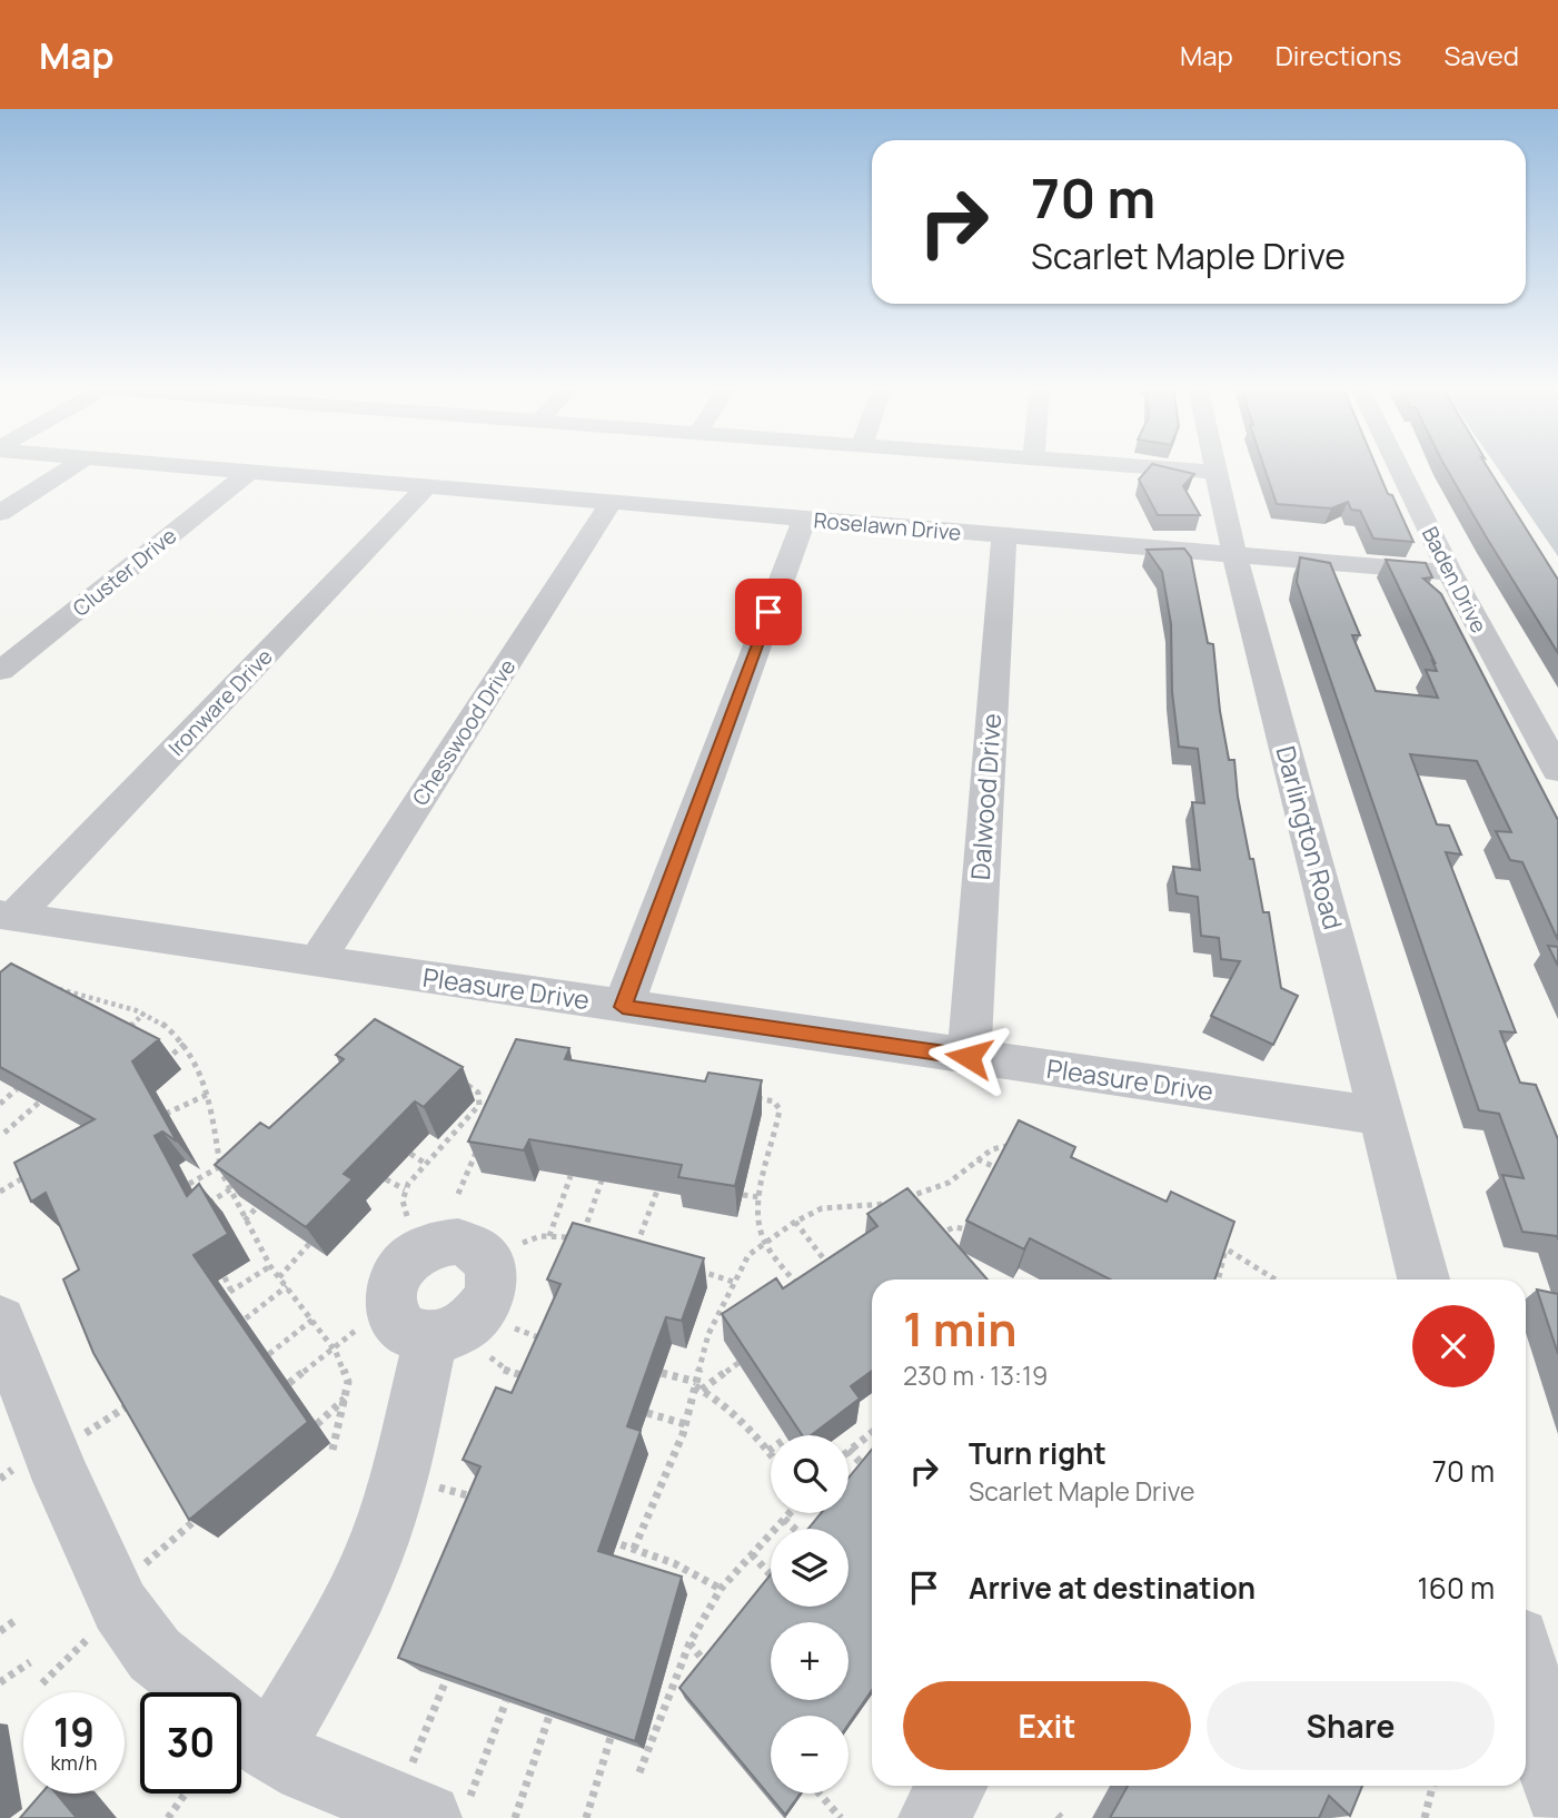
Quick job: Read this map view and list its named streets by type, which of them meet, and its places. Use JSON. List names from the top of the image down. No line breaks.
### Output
{"streets":{"street":["Roselawn Drive","Cluster Drive","Baden Drive","Ironware Drive","Chesswood Drive","Dalwood Drive","Darlington Road","Pleasure Drive"]},"crossings":[["Roselawn Drive","Cluster Drive"],["Roselawn Drive","Baden Drive"],["Roselawn Drive","Ironware Drive"],["Roselawn Drive","Chesswood Drive"],["Roselawn Drive","Dalwood Drive"],["Roselawn Drive","Darlington Road"],["Ironware Drive","Pleasure Drive"],["Chesswood Drive","Pleasure Drive"],["Dalwood Drive","Pleasure Drive"],["Darlington Road","Pleasure Drive"]],"page":{"header":"Map","nav":["Map","Directions","Saved"],"turn":["70 m","Scarlet Maple Drive"],"heading":["1 min","230 m · 13:19"],"list":[{"name":"Turn right","note":"Scarlet Maple Drive","value":"70 m"},{"name":"Arrive at destination","value":"160 m"}],"map_buttons":["+","−"],"buttons":["Exit","Share"],"speed":"19 km/h","limit":"30"}}
